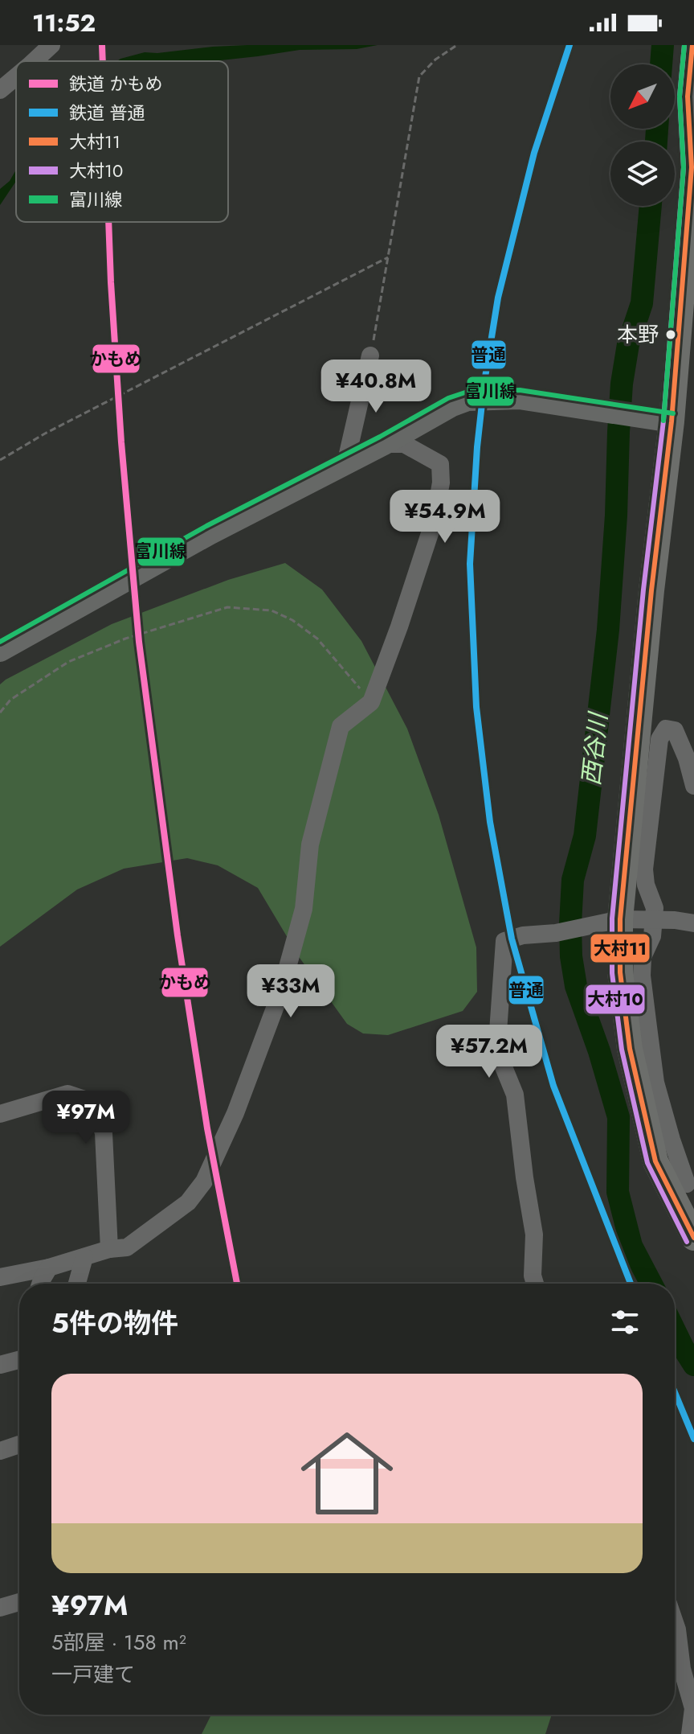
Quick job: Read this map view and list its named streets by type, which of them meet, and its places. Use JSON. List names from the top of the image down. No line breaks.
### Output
{"water":["西谷川"],"places":["本野"],"lines":["rail line かもめ","rail line 普通","transit line 大村11","transit line 大村10","transit line 富川線"],"legend":["鉄道 かもめ","鉄道 普通","大村11","大村10","富川線"],"north":"bottom left","page":{"status":"11:52","price":["¥40.8M","¥54.9M","¥33M","¥57.2M","¥97M"],"heading":"5件の物件","list":[{"name":"¥97M","note":"5部屋 · 158 m² · 一戸建て"}]}}
